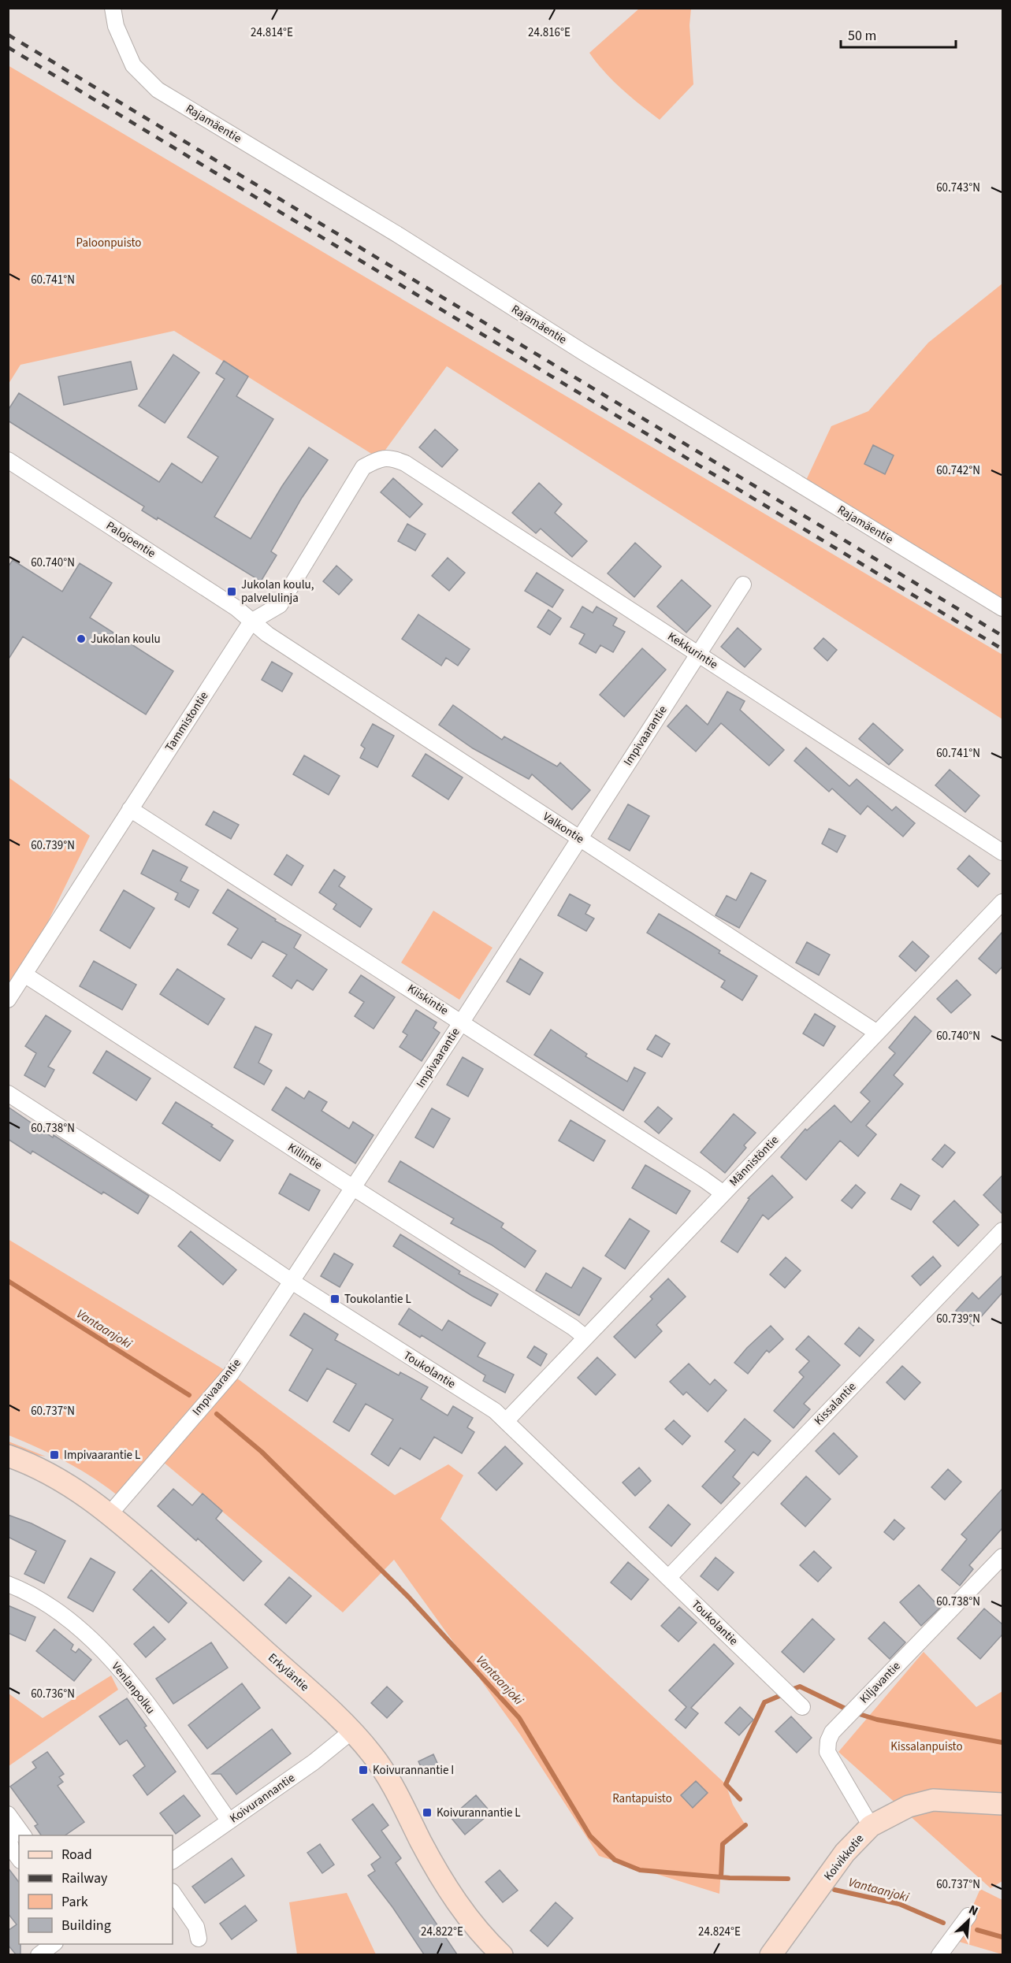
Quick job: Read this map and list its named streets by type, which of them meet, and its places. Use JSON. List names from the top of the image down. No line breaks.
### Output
{"streets":{"street":["Rajamäentie","Palojoentie","Kekkurintie","Tammistontie","Impivaarantie","Valkontie","Kiiskintie","Killintie","Männistöntie","Toukolantie","Kissalantie","Erkyläntie","Kiljavantie","Venlanpolku","Koivurannantie","Koivikkotie"]},"crossings":[["Palojoentie","Tammistontie"],["Palojoentie","Valkontie"],["Kekkurintie","Tammistontie"],["Kekkurintie","Impivaarantie"],["Tammistontie","Valkontie"],["Tammistontie","Kiiskintie"],["Tammistontie","Killintie"],["Impivaarantie","Valkontie"],["Impivaarantie","Kiiskintie"],["Impivaarantie","Killintie"],["Impivaarantie","Toukolantie"],["Impivaarantie","Erkyläntie"],["Valkontie","Männistöntie"],["Kiiskintie","Männistöntie"],["Killintie","Männistöntie"],["Männistöntie","Toukolantie"],["Toukolantie","Kissalantie"],["Erkyläntie","Koivurannantie"],["Kiljavantie","Koivikkotie"],["Venlanpolku","Koivurannantie"]],"water":["Vantaanjoki"],"parks":["Paloonpuisto","Kissalanpuisto","Rantapuisto"],"places":{"transit":["Jukolan koulu, palvelulinja","Toukolantie L","Impivaarantie L","Koivurannantie I","Koivurannantie L"],"other":["Jukolan koulu"]},"legend":["Road","Railway","Park","Building"],"scale_bar":"50 m","north":"top right","coordinates":["24.814°E","24.816°E","60.743°N","60.741°N","60.742°N","60.740°N","60.739°N","60.738°N","60.737°N","60.736°N","24.822°E","24.824°E"]}
